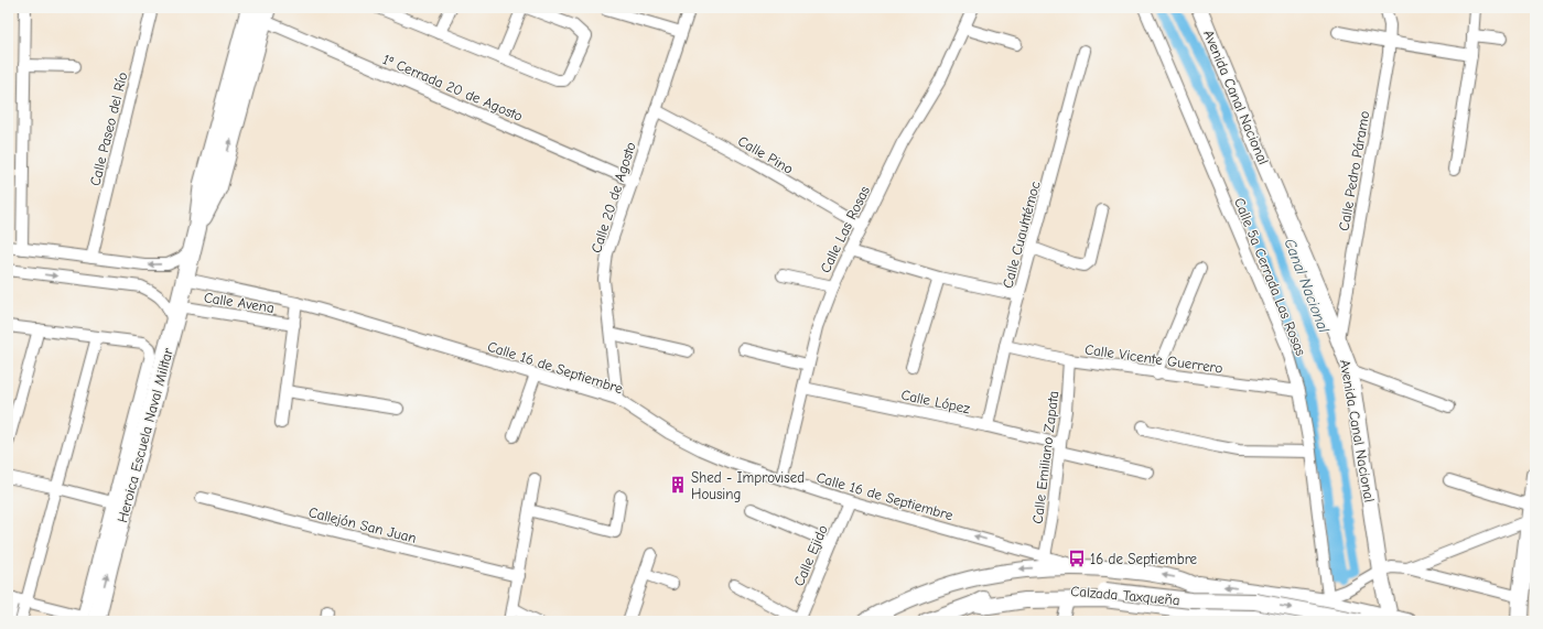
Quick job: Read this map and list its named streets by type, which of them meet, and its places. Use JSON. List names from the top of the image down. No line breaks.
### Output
{"streets":{"main road":["Avenida Canal Nacional","Heroica Escuela Naval Militar","Calzada Taxqueña"],"street":["1ª Cerrada 20 de Agosto","Calle Paseo del Río","Calle Pino","Calle Pedro Páramo","Calle 20 de Agosto","Calle Las Rosas","Calle Cuauhtémoc","Calle 5a Cerrada Las Rosas","Calle Avena","Calle Vicente Guerrero","Calle 16 de Septiembre","Calle López","Calle Emiliano Zapata","Callejón San Juan","Calle Ejido"]},"crossings":[["1ª Cerrada 20 de Agosto","Calle 20 de Agosto"],["1ª Cerrada 20 de Agosto","Heroica Escuela Naval Militar"],["Avenida Canal Nacional","Calle Pedro Páramo"],["Avenida Canal Nacional","Calzada Taxqueña"],["Calle Pino","Calle 20 de Agosto"],["Calle Pino","Calle Las Rosas"],["Calle 20 de Agosto","Calle 16 de Septiembre"],["Calle Las Rosas","Calle 16 de Septiembre"],["Calle Las Rosas","Calle López"],["Calle Cuauhtémoc","Calle Vicente Guerrero"],["Calle Cuauhtémoc","Calle López"],["Calle 5a Cerrada Las Rosas","Calle Vicente Guerrero"],["Calle 5a Cerrada Las Rosas","Calzada Taxqueña"],["Calle Avena","Heroica Escuela Naval Militar"],["Calle Vicente Guerrero","Calle Emiliano Zapata"],["Calle 16 de Septiembre","Heroica Escuela Naval Militar"],["Calle 16 de Septiembre","Calle Emiliano Zapata"],["Calle 16 de Septiembre","Calle Ejido"],["Calle 16 de Septiembre","Calzada Taxqueña"],["Calle López","Calle Emiliano Zapata"]],"water":["Canal Nacional"],"places":{"building":["Shed - Improvised Housing"],"bus stop":["16 de Septiembre"]}}
